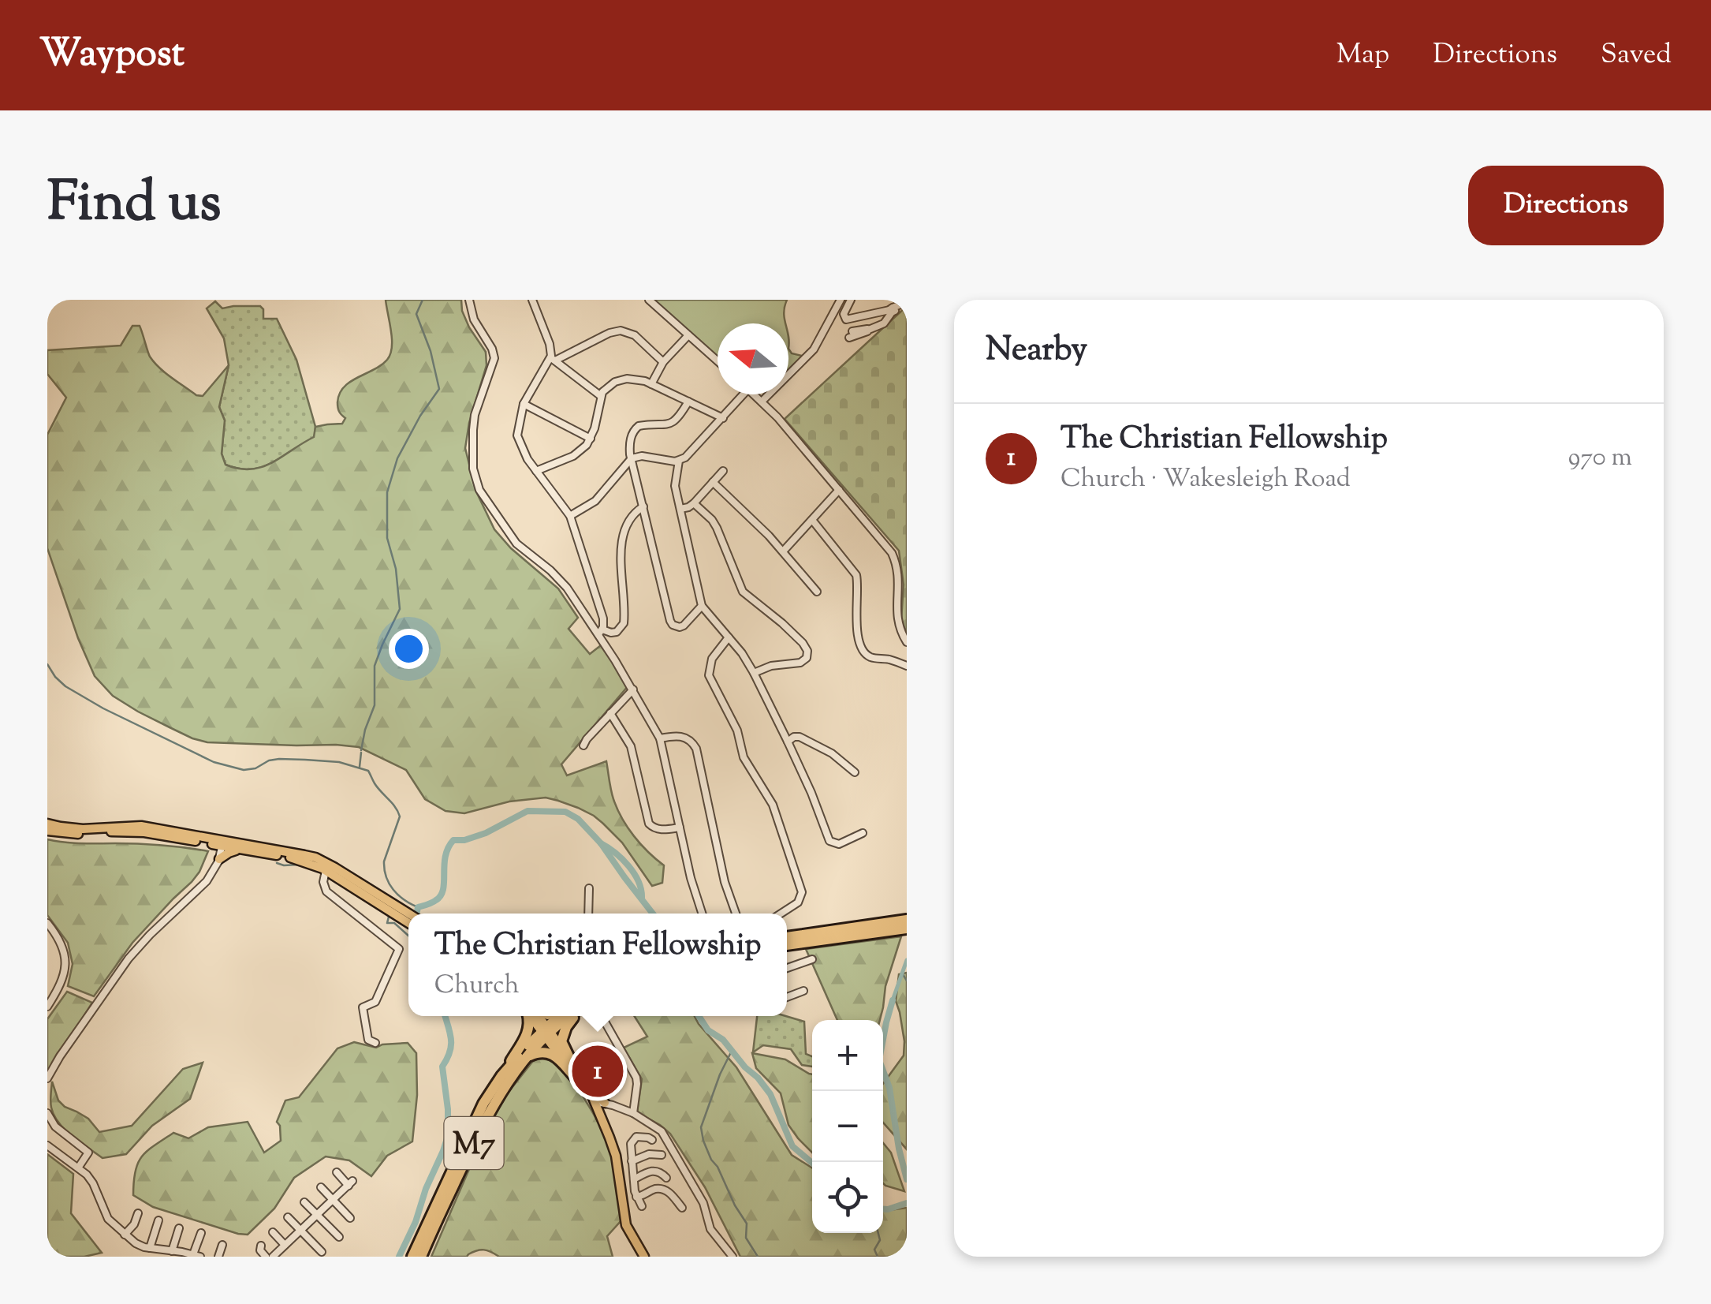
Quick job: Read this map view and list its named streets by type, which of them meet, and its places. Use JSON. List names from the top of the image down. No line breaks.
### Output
{"streets":{"highway":["M7"]},"north":"left","page":{"header":"Waypost","nav":["Map","Directions","Saved"],"title":"Find us","buttons":"Directions","heading":"Nearby","list":[{"mark":"1","name":"The Christian Fellowship","note":"Church · Wakesleigh Road","value":"970 m"}],"popup":["The Christian Fellowship","Church"],"map_buttons":["+","−"],"pins":"1"}}
